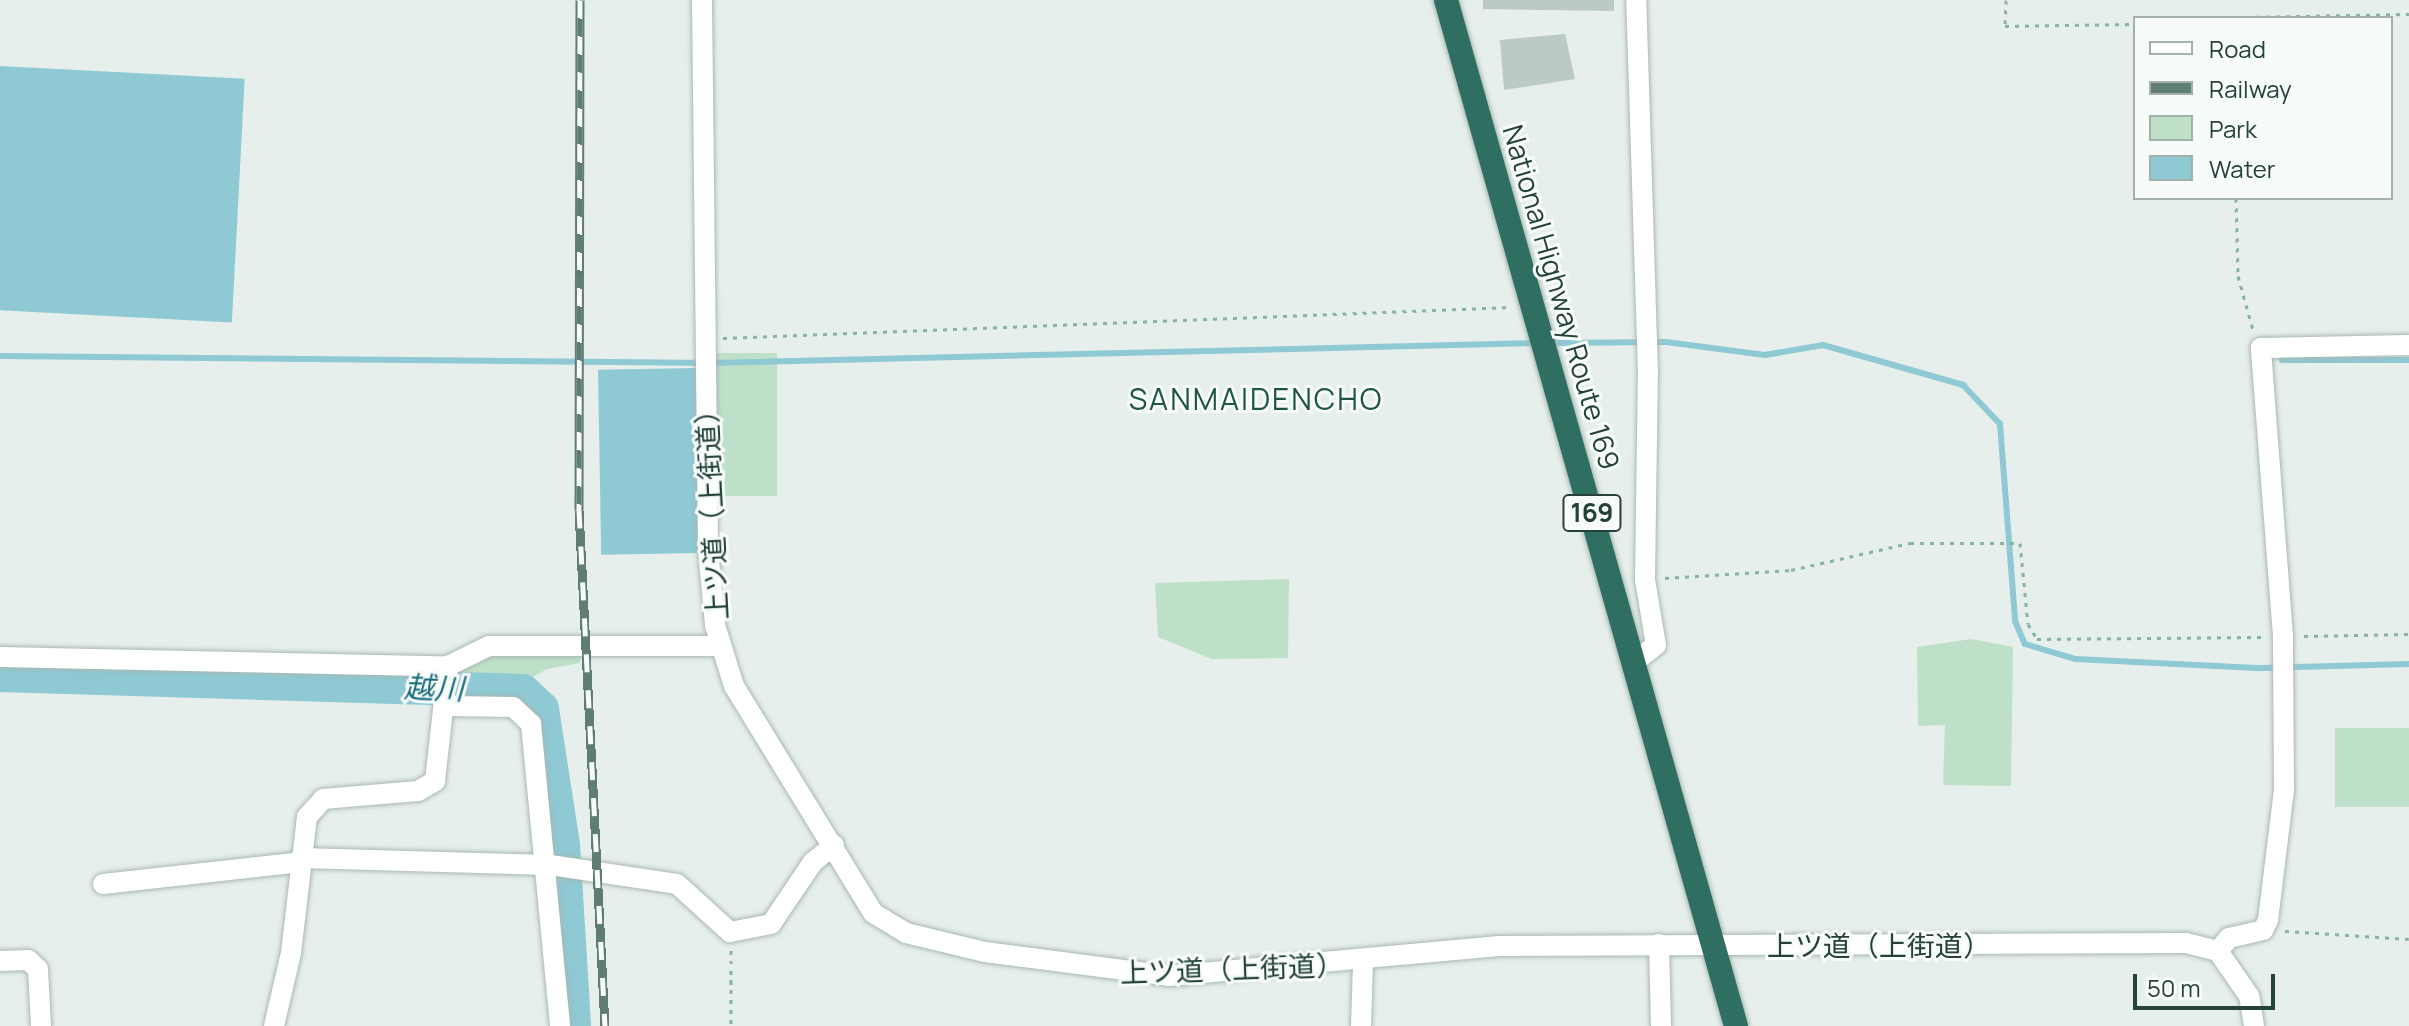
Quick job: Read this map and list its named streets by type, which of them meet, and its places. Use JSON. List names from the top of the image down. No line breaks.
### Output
{"streets":{"highway":["National Highway Route 169","169"],"street":["上ツ道（上街道）"]},"crossings":[["National Highway Route 169","上ツ道（上街道）"]],"districts":["SANMAIDENCHO"],"water":["越川"],"legend":["Road","Railway","Park","Water"],"scale_bar":"50 m"}
